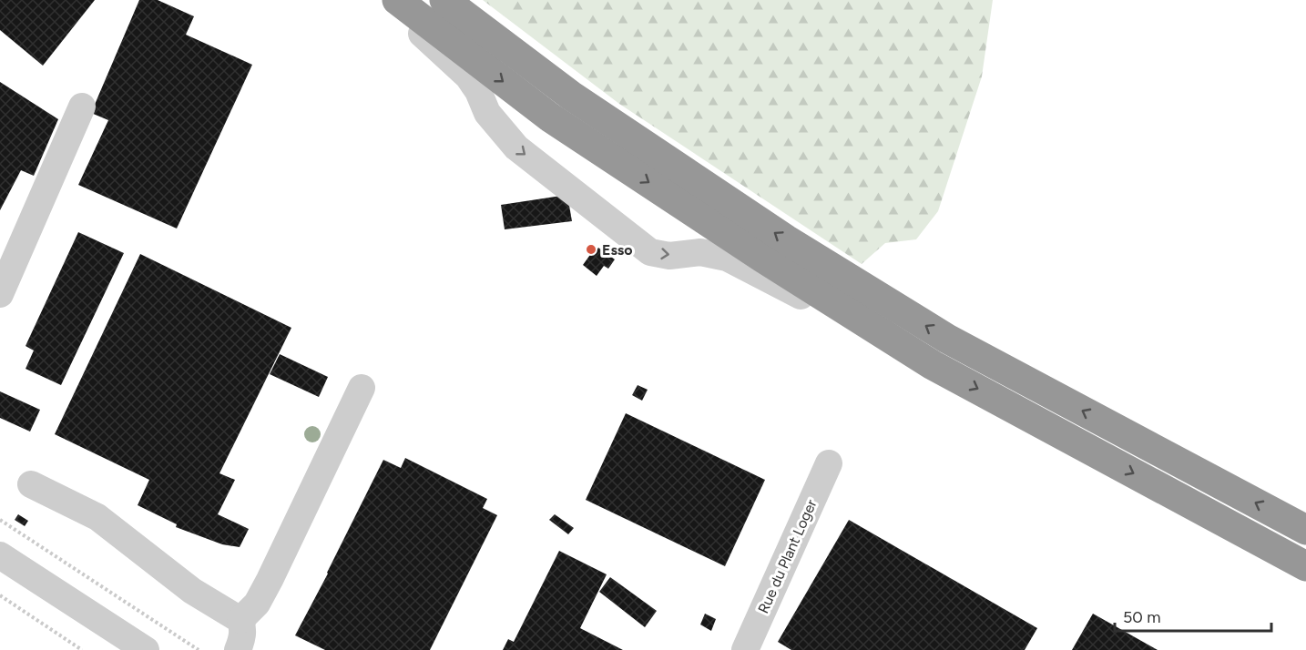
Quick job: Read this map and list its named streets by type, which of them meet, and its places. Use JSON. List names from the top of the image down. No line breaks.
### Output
{"streets":{"street":["Rue du Plant Loger"]},"places":["Esso"],"scale_bar":"50 m"}
